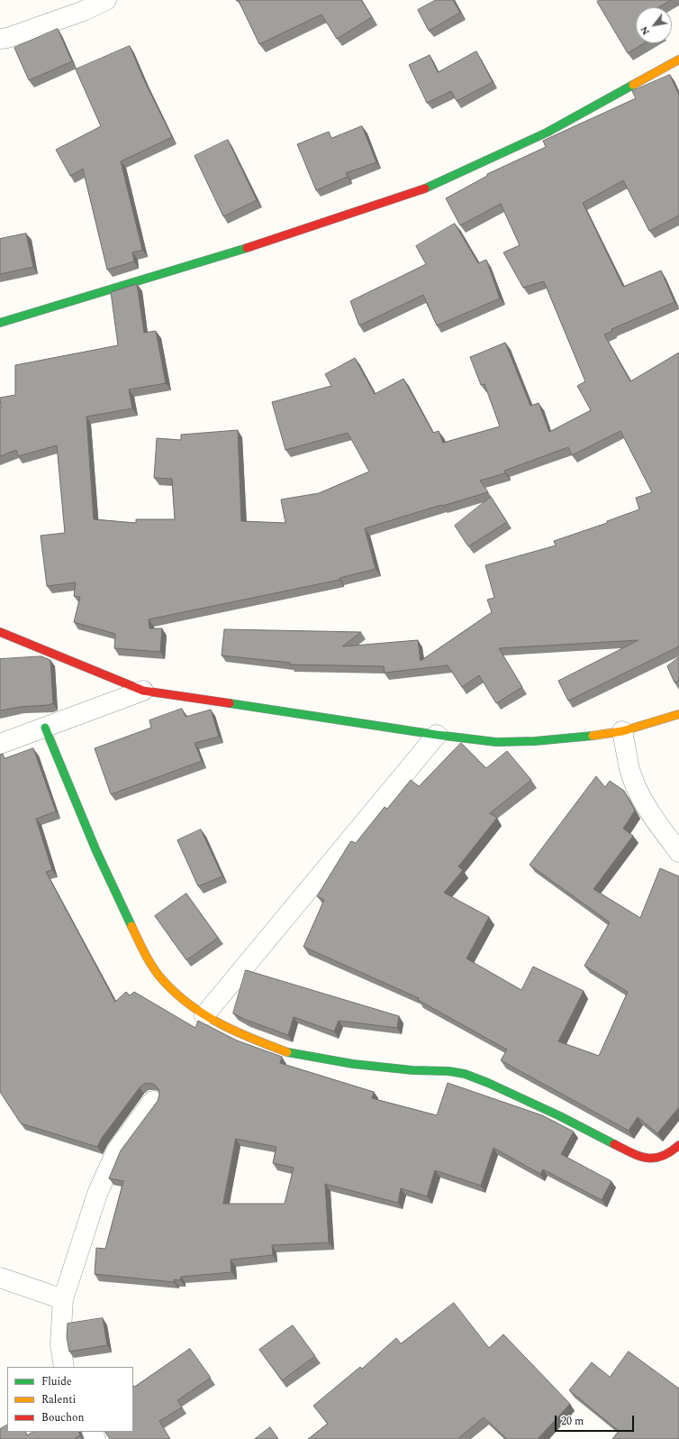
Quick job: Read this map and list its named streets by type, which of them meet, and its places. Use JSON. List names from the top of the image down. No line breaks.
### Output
{"legend":["Fluide","Ralenti","Bouchon"],"scale_bar":"20 m","north":"bottom left"}
